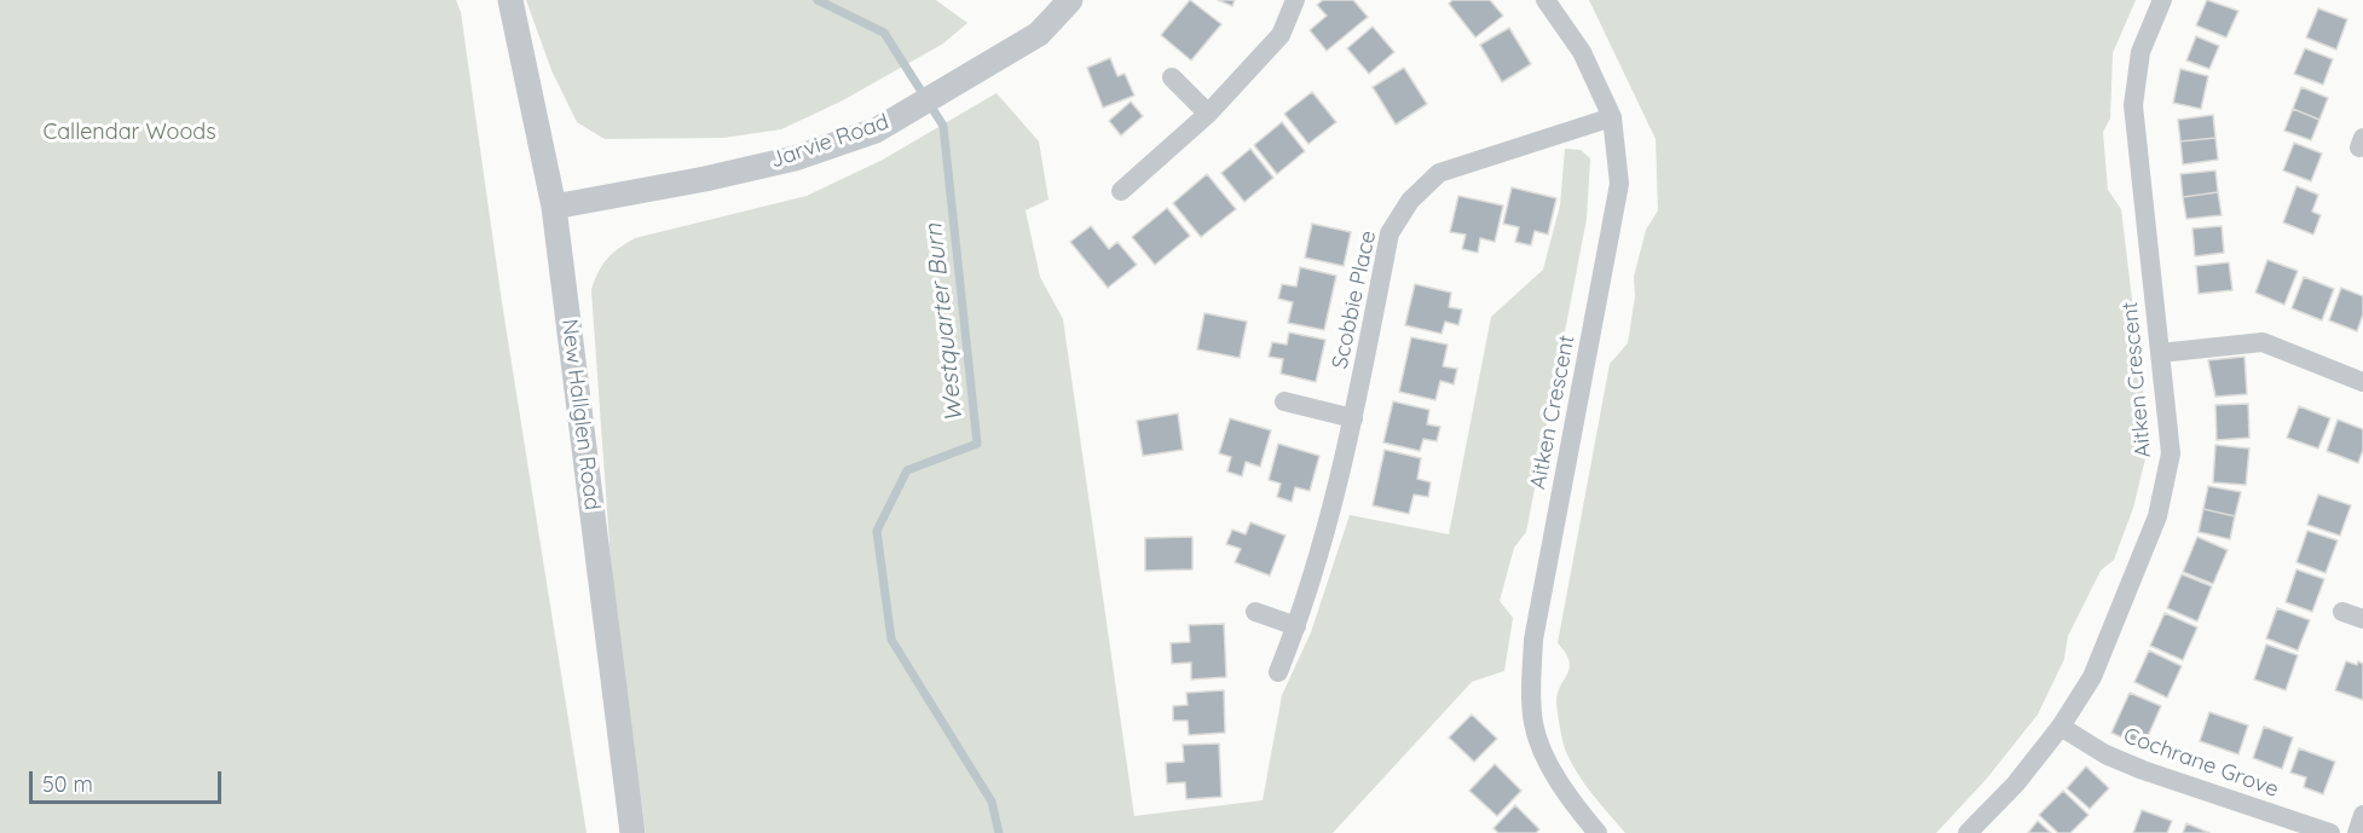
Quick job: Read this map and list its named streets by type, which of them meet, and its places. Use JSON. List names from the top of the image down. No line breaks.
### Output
{"streets":{"street":["Jarvie Road","Scobbie Place","Aitken Crescent","New Hallglen Road","Cochrane Grove"]},"crossings":[["Jarvie Road","New Hallglen Road"],["Scobbie Place","Aitken Crescent"],["Aitken Crescent","Cochrane Grove"]],"water":["Westquarter Burn"],"parks":["Callendar Woods"],"scale_bar":"50 m"}
